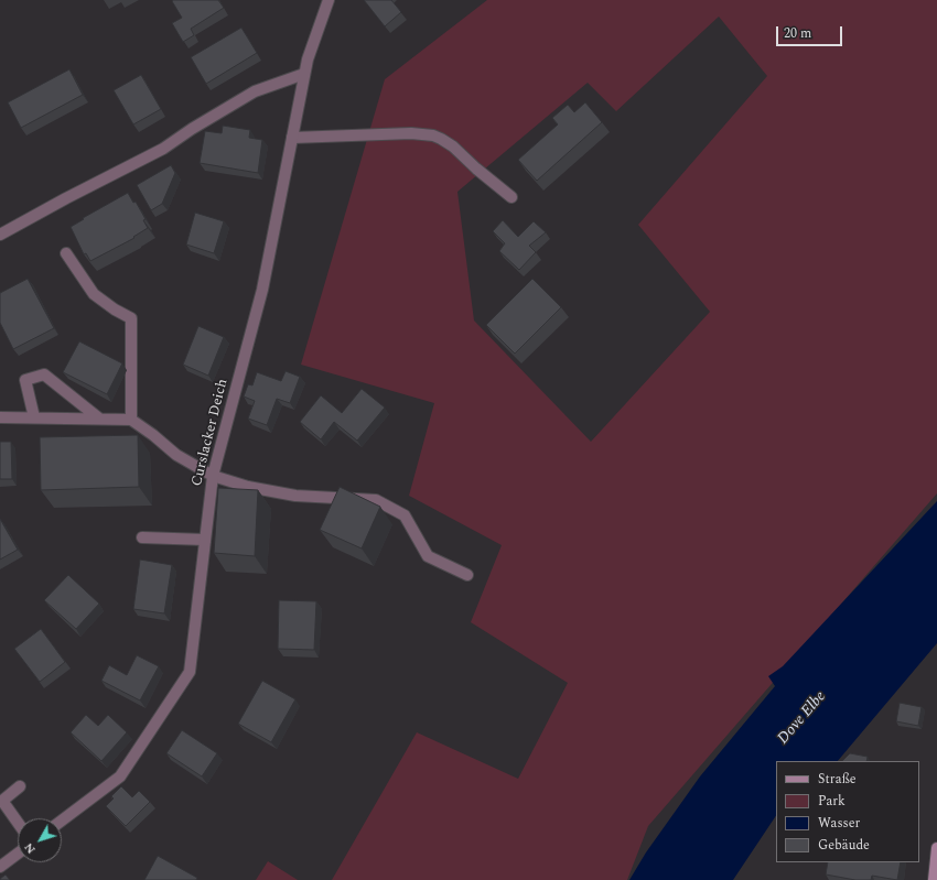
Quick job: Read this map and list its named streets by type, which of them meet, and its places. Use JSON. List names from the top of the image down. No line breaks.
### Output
{"streets":{"street":["Curslacker Deich"]},"water":["Dove Elbe"],"legend":["Straße","Park","Wasser","Gebäude"],"scale_bar":"20 m","north":"bottom left"}
